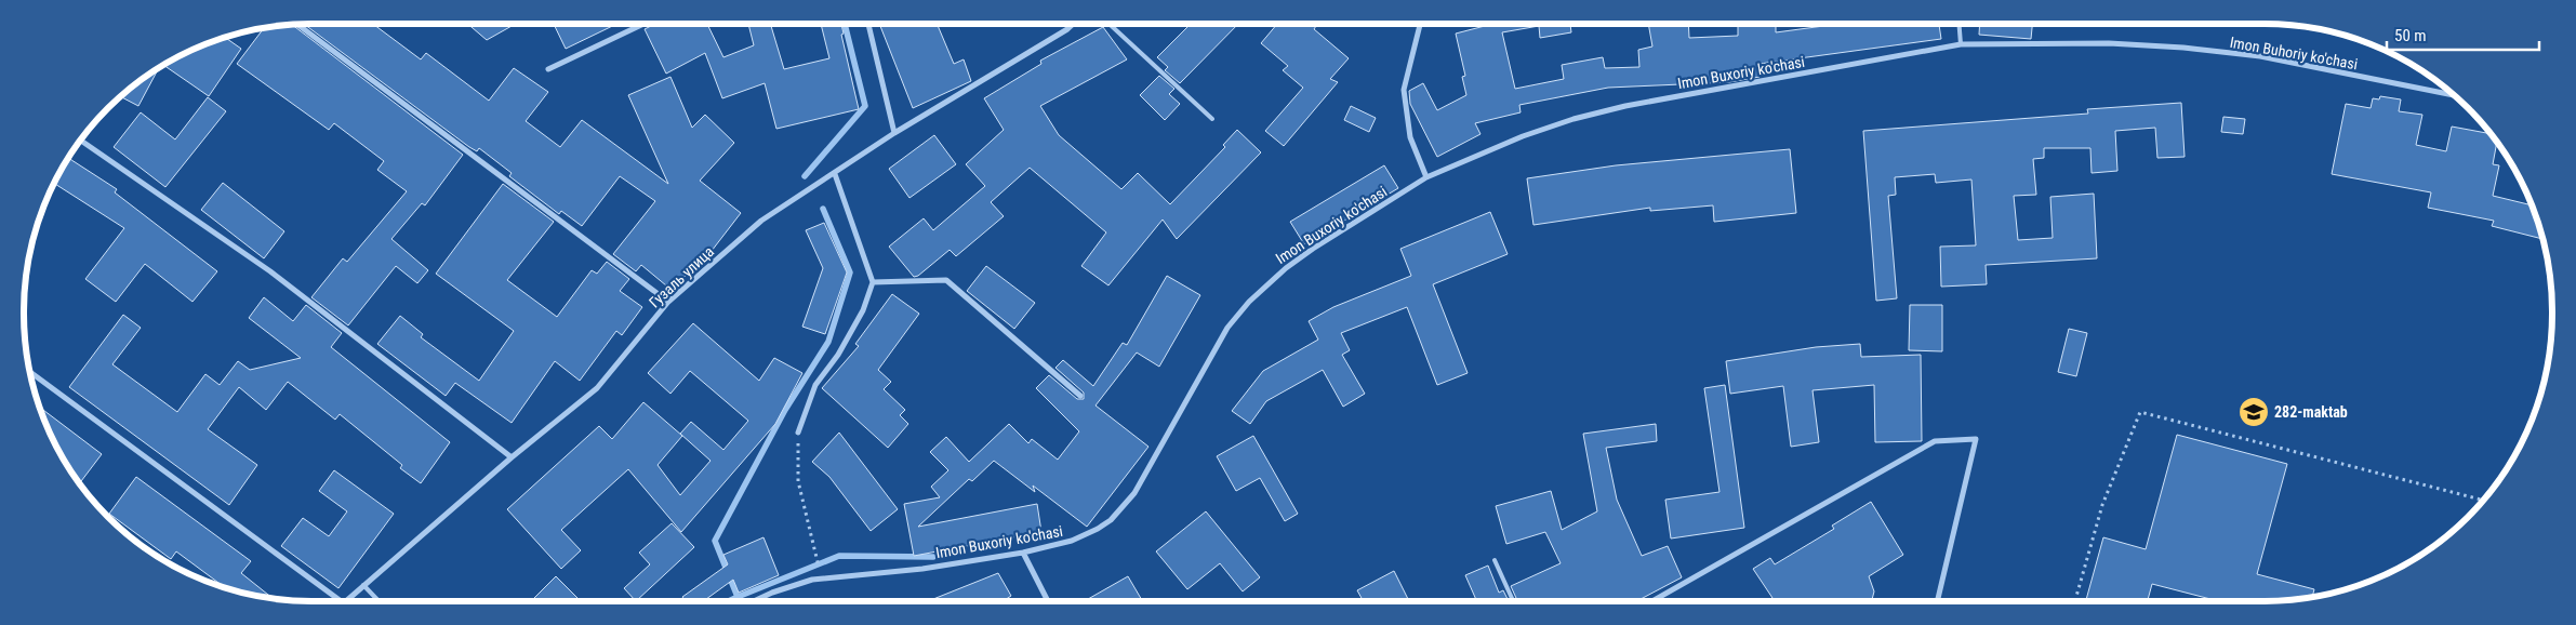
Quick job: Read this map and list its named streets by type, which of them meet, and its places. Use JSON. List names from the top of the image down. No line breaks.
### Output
{"streets":{"street":["Imon Buhoriy ko'chasi","Imon Buxoriy ko'chasi","Гузаль улица"]},"crossings":[["Imon Buhoriy ko'chasi","Imon Buxoriy ko'chasi"]],"places":{"school or university":["282-maktab"]},"scale_bar":"50 m"}
